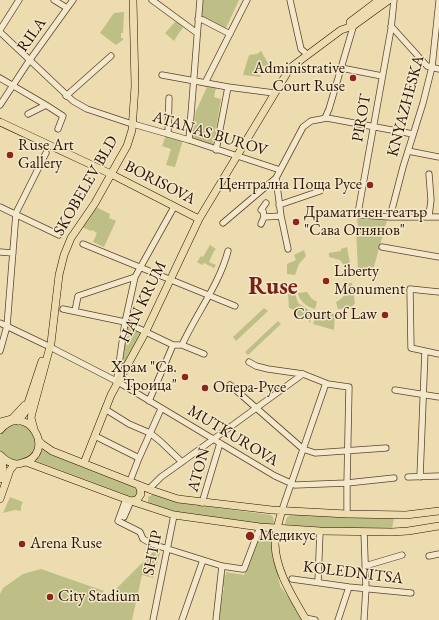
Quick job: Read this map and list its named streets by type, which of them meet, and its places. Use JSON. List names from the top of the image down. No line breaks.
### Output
{"streets":{"main road":["BORISOVA","SKOBELEV BLD","HAN KRUM"],"street":["RILA","KNYAZHESKA","PIROT","ATANAS BUROV","MUTKUROVA","ATON","SHTIP","KOLEDNITSA"]},"crossings":[["RILA","ATANAS BUROV"],["KNYAZHESKA","PIROT"],["ATANAS BUROV","SKOBELEV BLD"],["ATANAS BUROV","HAN KRUM"],["BORISOVA","SKOBELEV BLD"],["BORISOVA","HAN KRUM"],["SKOBELEV BLD","MUTKUROVA"],["HAN KRUM","MUTKUROVA"],["MUTKUROVA","ATON"]],"districts":["Ruse"],"places":["Administrative Court Ruse","Ruse Art Gallery","Централна Поща Русе","Драматичен театър \"Сава Огнянов\"","Liberty Monument","Сourt of Law","Храм \"Св. Троица\"","Опера-Русе","Медикус","Arena Ruse","City Stadium"]}
